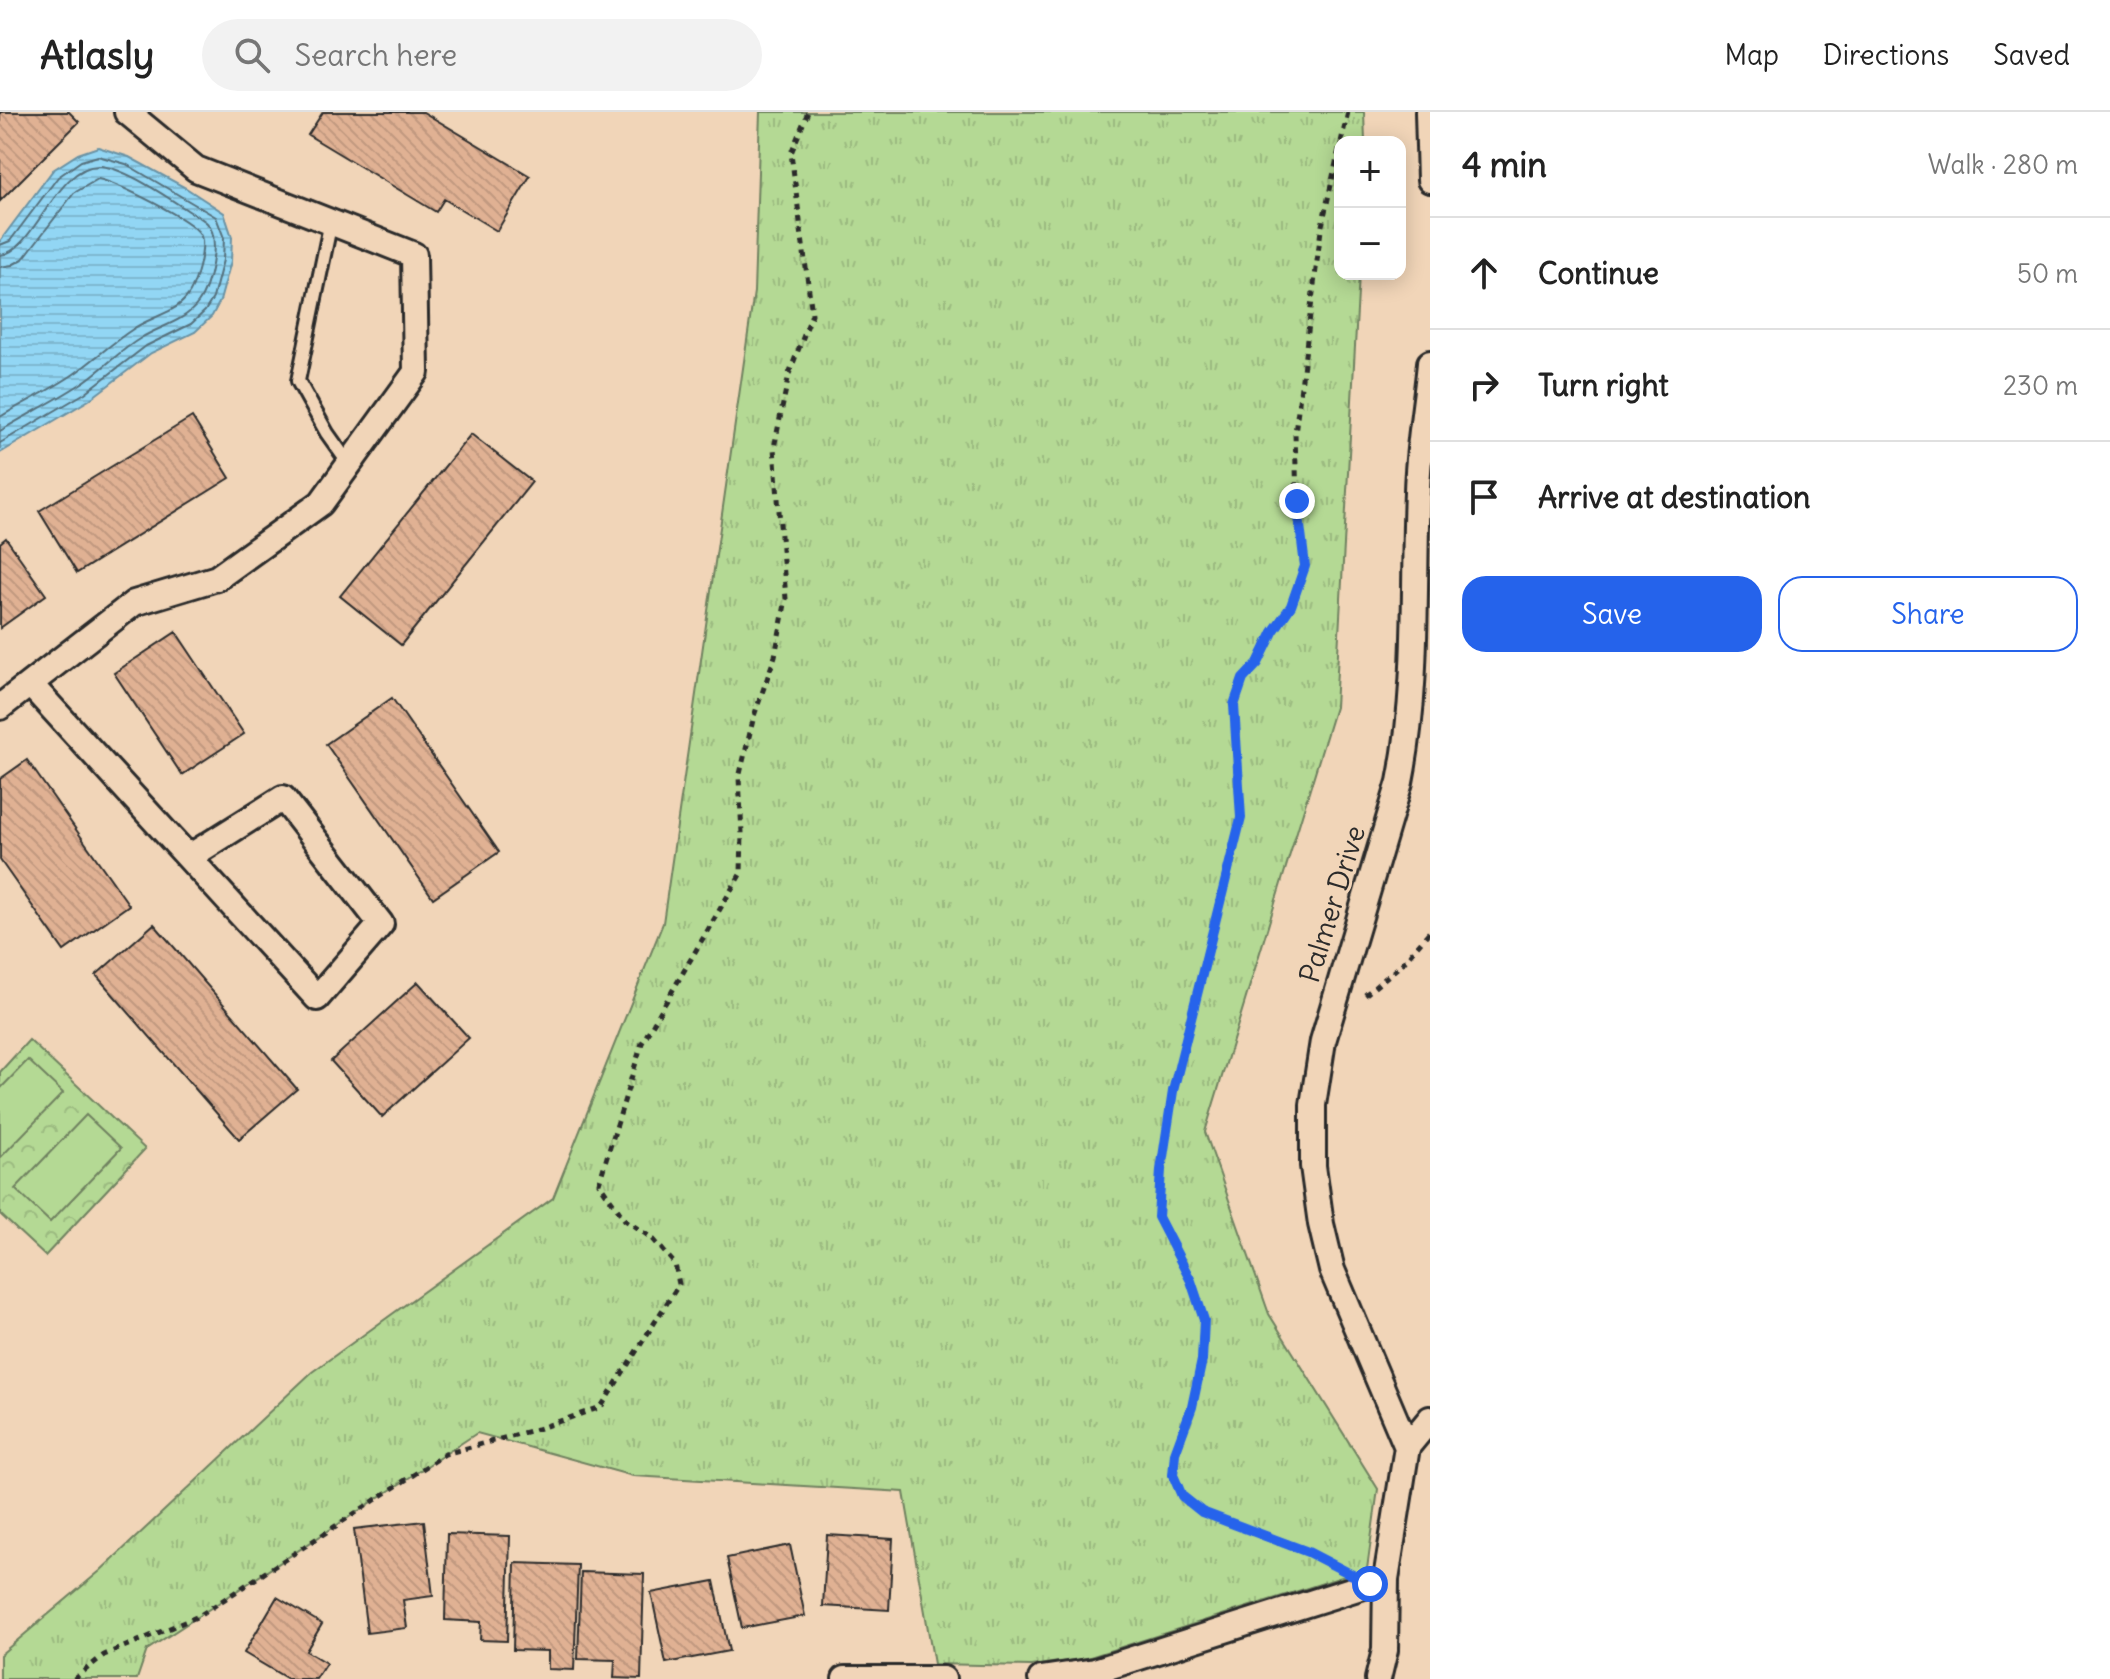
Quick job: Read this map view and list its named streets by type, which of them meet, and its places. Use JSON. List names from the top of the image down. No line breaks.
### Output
{"streets":{"street":["Palmer Drive"]},"page":{"header":"Atlasly","search":"Search here","nav":["Map","Directions","Saved"],"heading":["4 min","Walk · 280 m"],"map_buttons":["+","−"],"list":[["Continue","50 m"],["Turn right","230 m"],"Arrive at destination"],"buttons":["Save","Share"]}}
